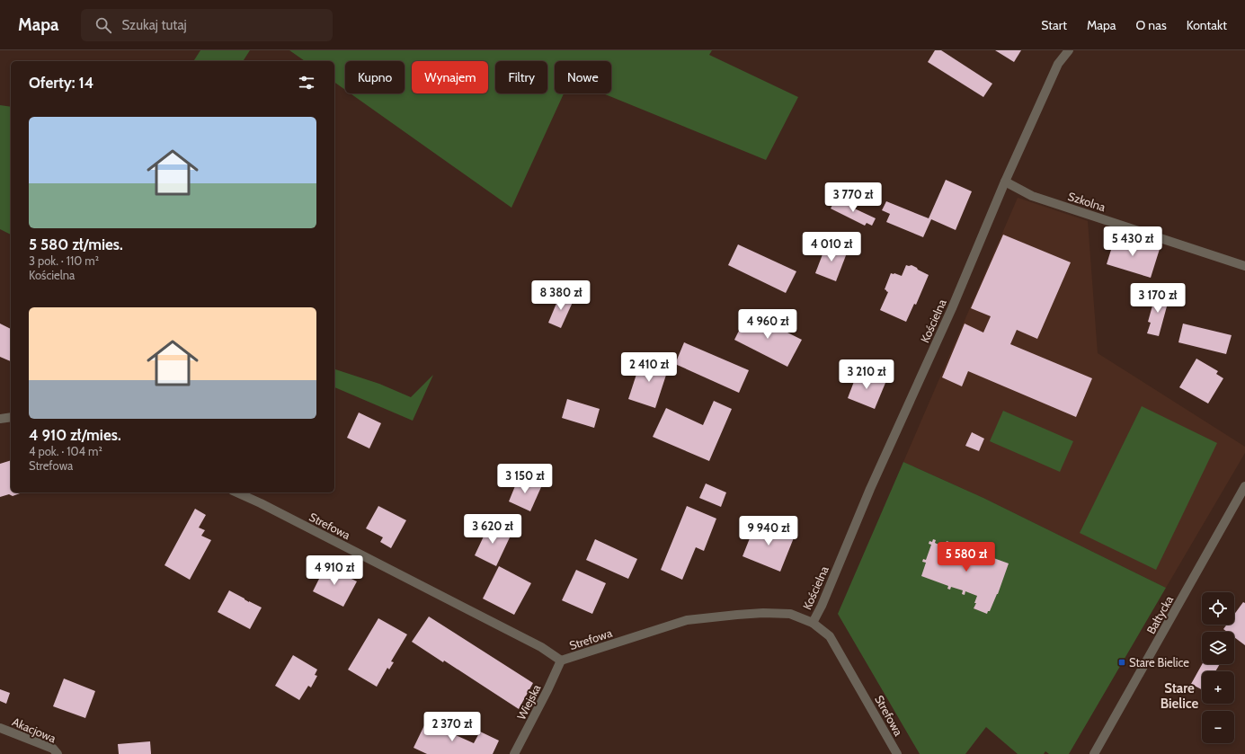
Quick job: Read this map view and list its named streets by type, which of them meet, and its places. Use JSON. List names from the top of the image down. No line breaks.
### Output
{"streets":{"street":["Szkolna","Kościelna","Strefowa","Bałtycka","Wiejska","Akacjowa"]},"crossings":[["Szkolna","Kościelna"],["Kościelna","Strefowa"],["Strefowa","Wiejska"]],"districts":["Stare Bielice"],"places":{"transit":["Stare Bielice"]},"page":{"header":"Mapa","search":"Szukaj tutaj","nav":["Start","Mapa","O nas","Kontakt"],"chip":["Kupno","Wynajem","Filtry","Nowe"],"heading":"Oferty: 14","list":[{"name":"5 580 zł/mies.","note":"3 pok. · 110 m² · Kościelna"},{"name":"4 910 zł/mies.","note":"4 pok. · 104 m² · Strefowa"}],"price":["3 770 zł","5 430 zł","4 010 zł","8 380 zł","3 170 zł","4 960 zł","2 410 zł","3 210 zł","3 150 zł","3 620 zł","9 940 zł","5 580 zł","4 910 zł","2 370 zł"],"map_buttons":["+","−"]}}
